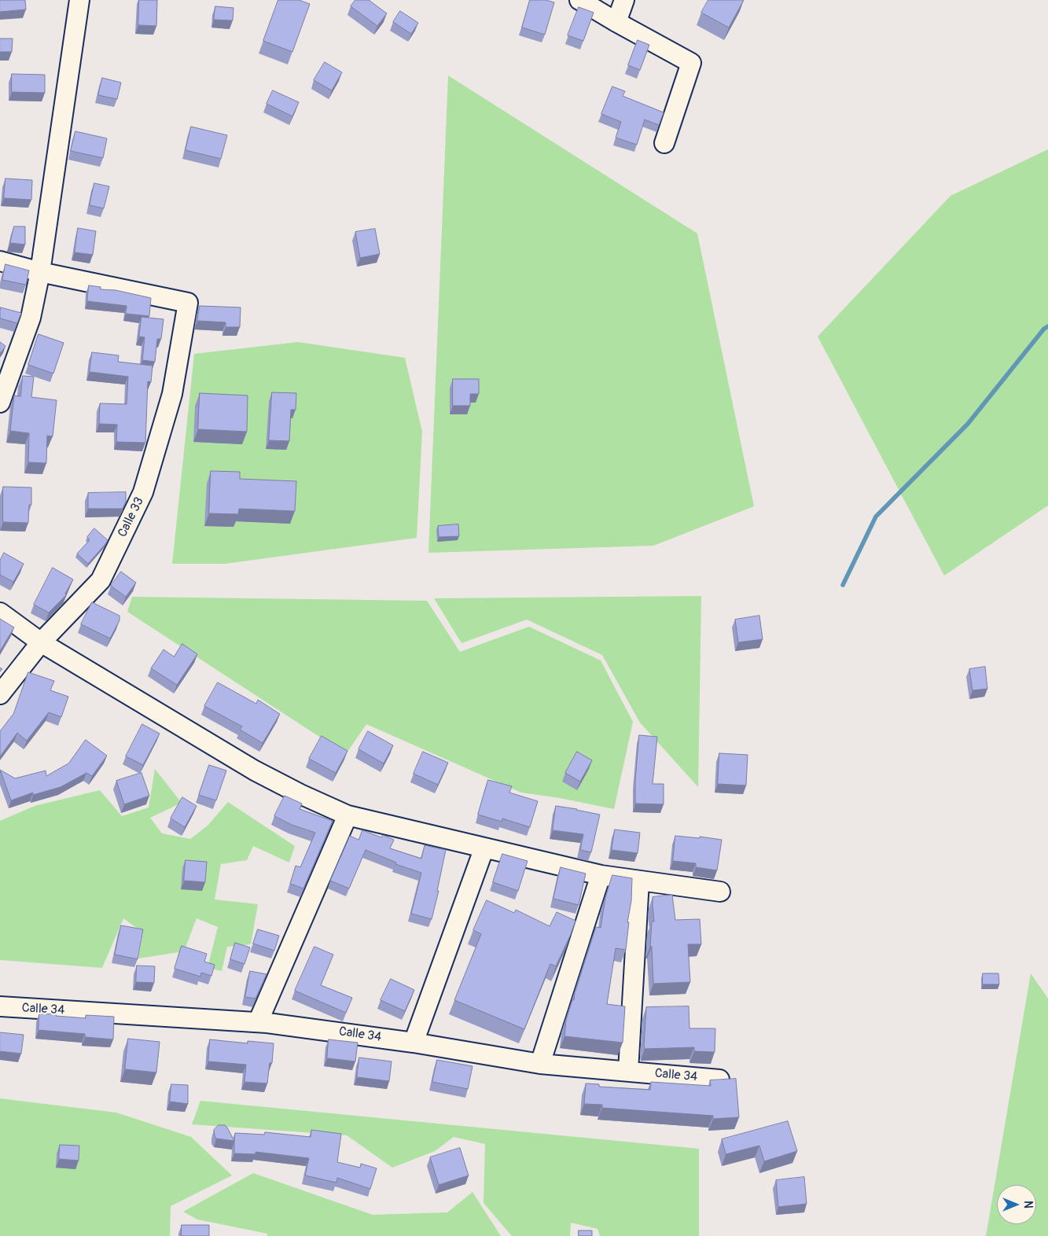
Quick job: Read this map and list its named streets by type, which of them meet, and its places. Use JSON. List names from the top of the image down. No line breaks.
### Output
{"streets":{"street":["Calle 33","Calle 34"]},"north":"right"}
